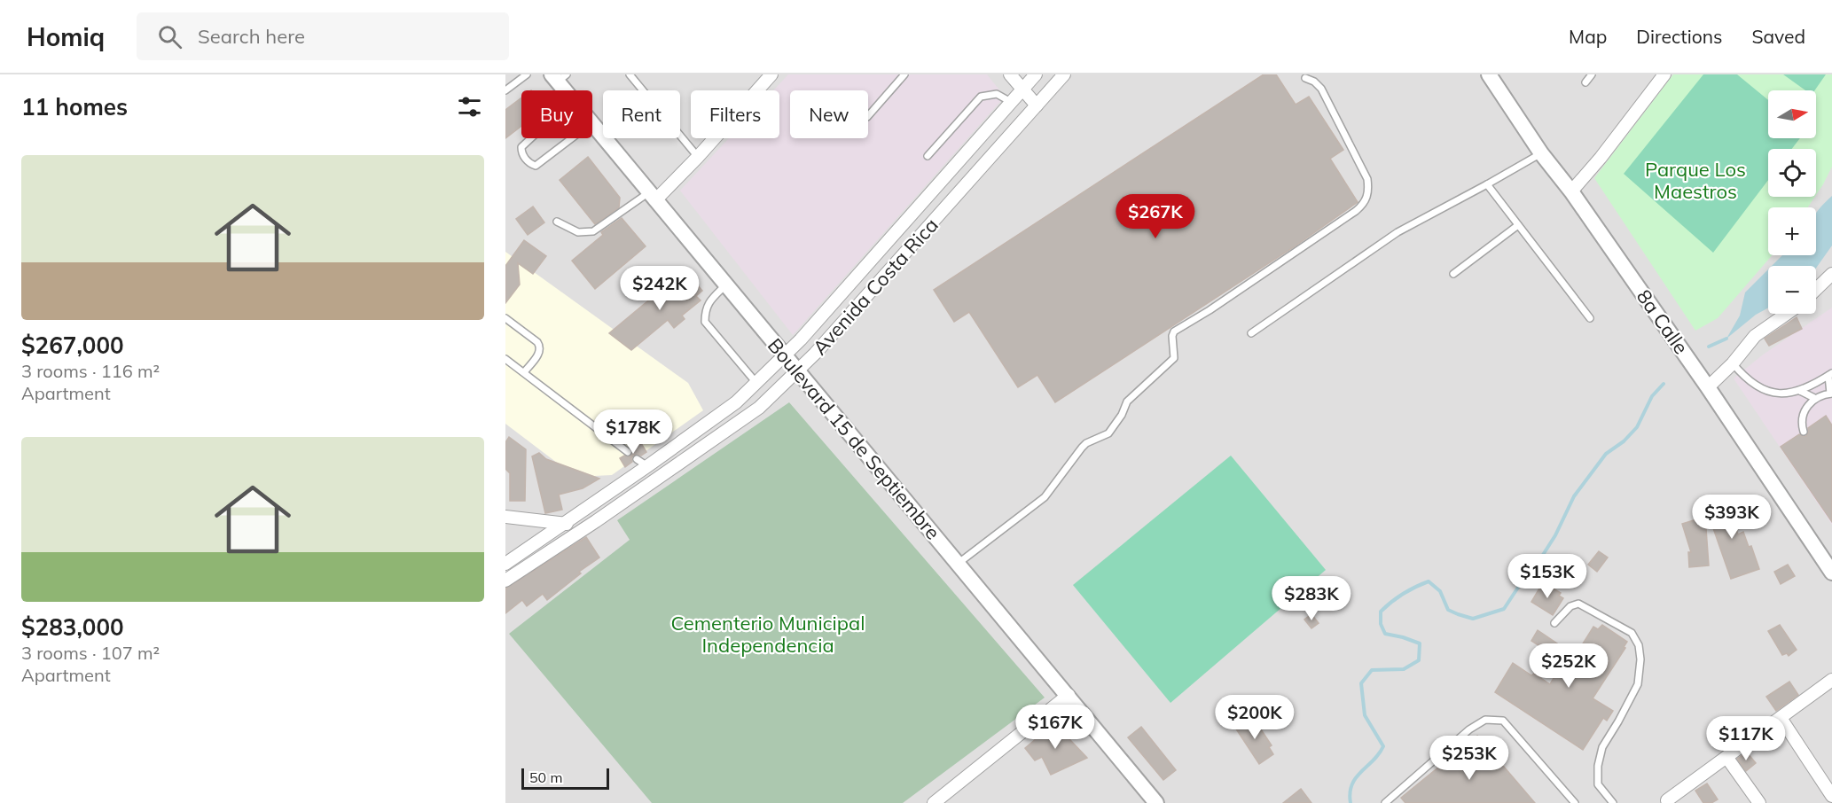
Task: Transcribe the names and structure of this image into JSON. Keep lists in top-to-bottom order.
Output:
{
  "streets": {
    "street": ["Avenida Costa Rica", "8a Calle", "Boulevard 15 de Septiembre"]
  },
  "crossings": [
    ["Avenida Costa Rica", "Boulevard 15 de Septiembre"]
  ],
  "parks": ["Parque Los Maestros", "Cementerio Municipal Independencia"],
  "scale_bar": "50 m",
  "north": "right",
  "page": {
    "header": "Homiq",
    "search": "Search here",
    "nav": ["Map", "Directions", "Saved"],
    "heading": "11 homes",
    "map_buttons": ["+", "−"],
    "chip": [
      "Buy",
      "Rent",
      "Filters",
      "New"
    ],
    "list": [
      {
        "name": "$267,000",
        "note": "3 rooms · 116 m² · Apartment"
      },
      {
        "name": "$283,000",
        "note": "3 rooms · 107 m² · Apartment"
      }
    ],
    "price": [
      "$267K",
      "$242K",
      "$178K",
      "$393K",
      "$153K",
      "$283K",
      "$252K",
      "$200K",
      "$167K",
      "$117K",
      "$253K"
    ],
    "scale": "50 m"
  }
}
